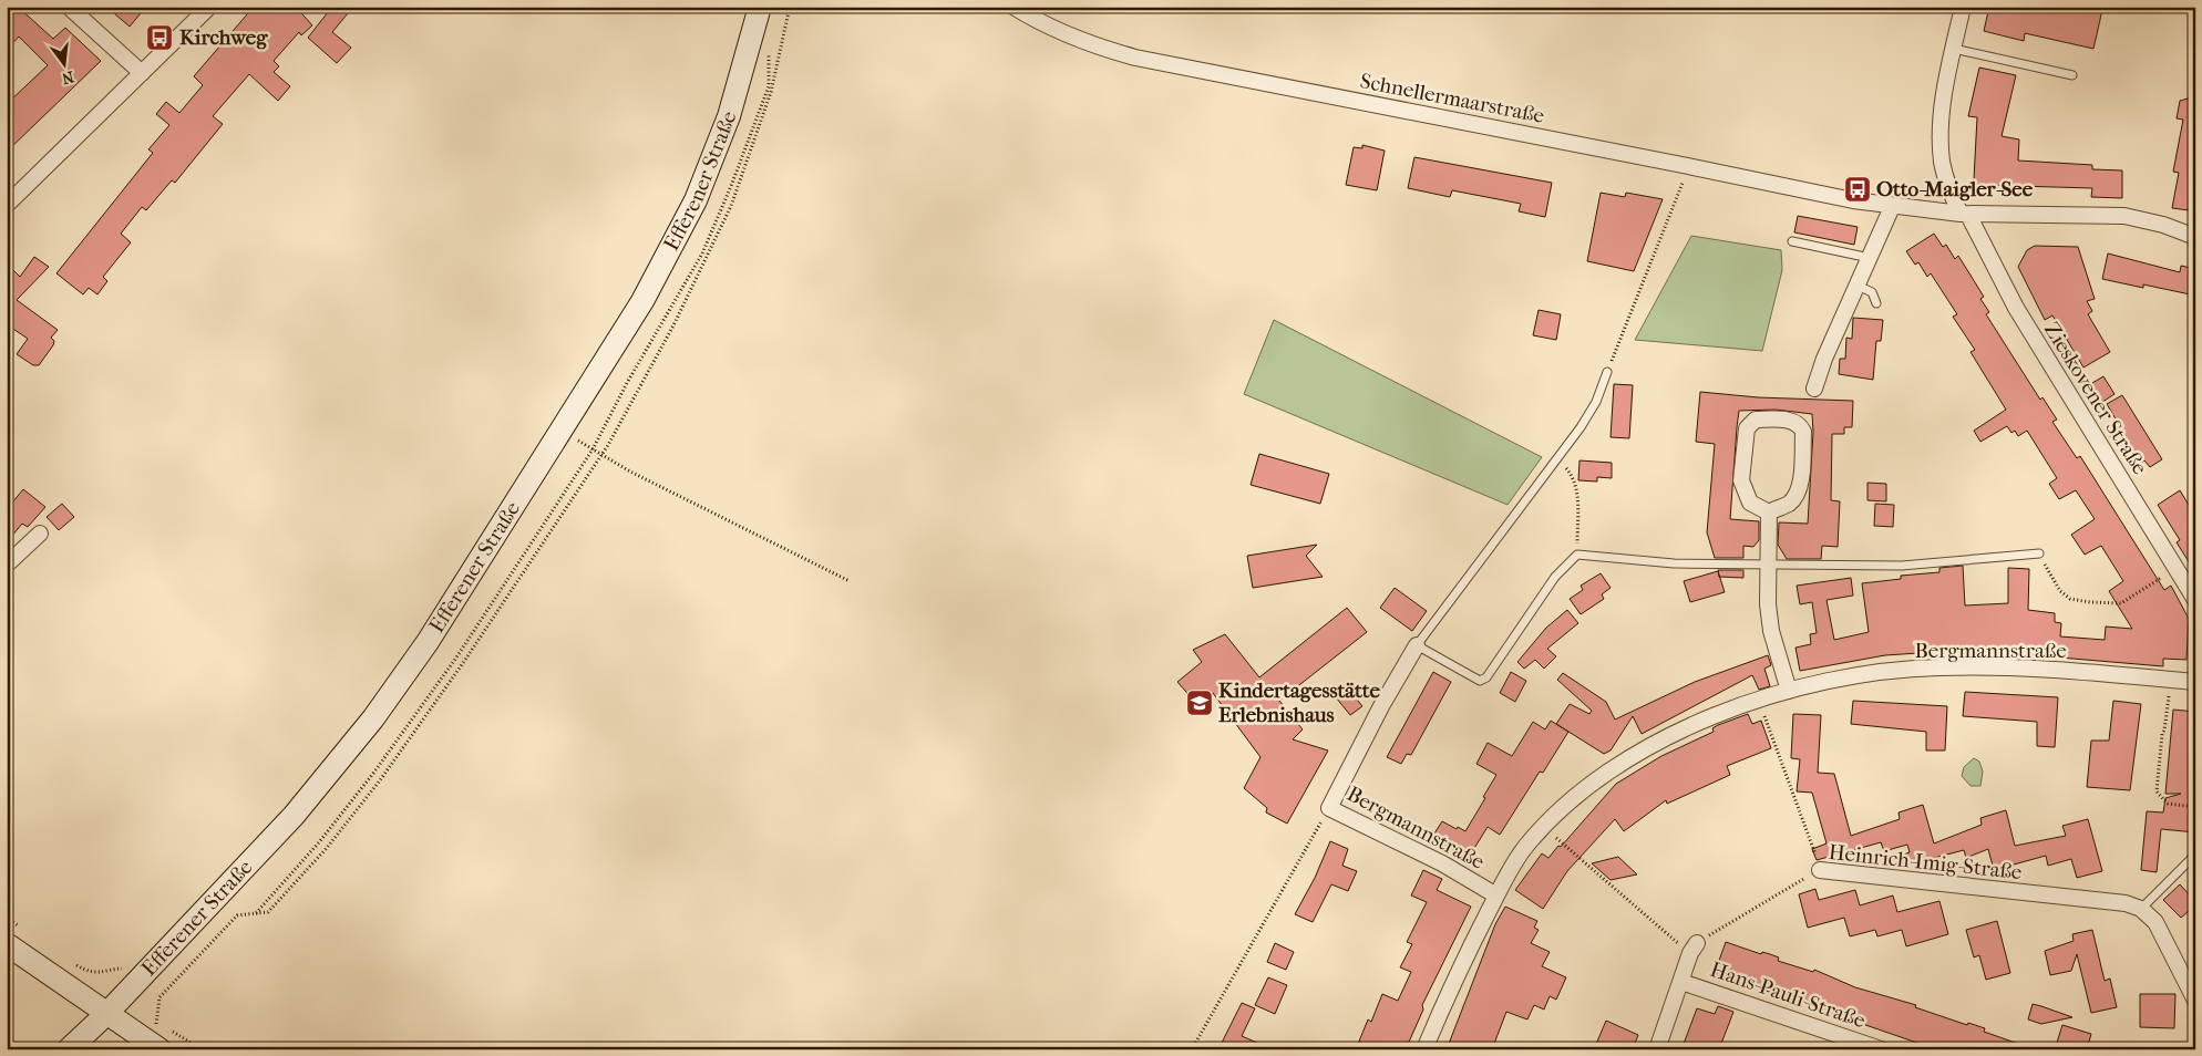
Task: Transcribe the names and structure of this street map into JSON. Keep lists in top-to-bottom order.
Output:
{
  "streets": {
    "street": [
      "Schnellermaarstraße",
      "Efferener Straße",
      "Zieskovener Straße",
      "Bergmannstraße",
      "Heinrich-Imig-Straße",
      "Hans-Pauli-Straße"
    ]
  },
  "crossings": [
    ["Schnellermaarstraße", "Zieskovener Straße"]
  ],
  "places": {
    "bus stop": ["Kirchweg", "Otto-Maigler-See"],
    "school or university": ["Kindertagesstätte Erlebnishaus"]
  },
  "north": "bottom"
}
